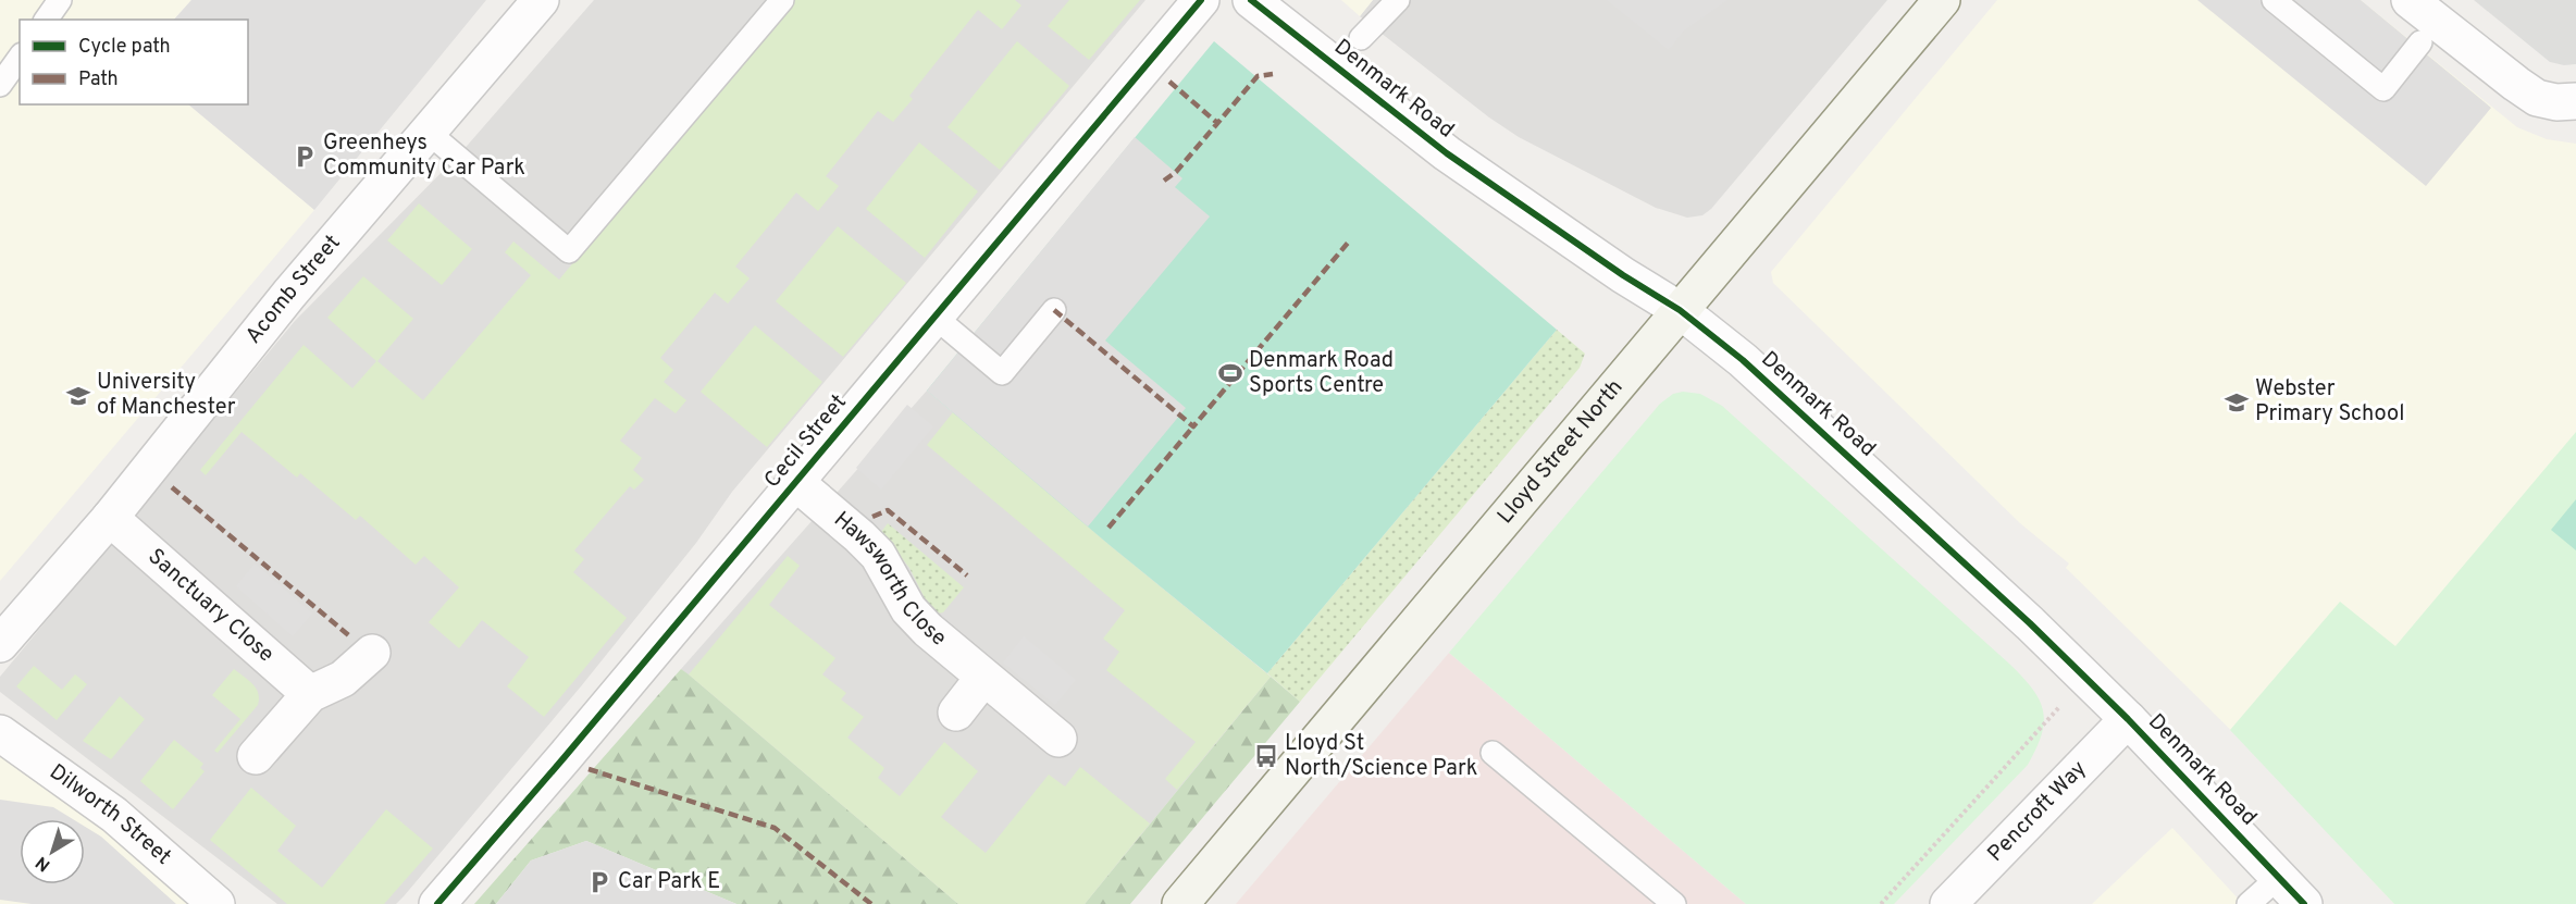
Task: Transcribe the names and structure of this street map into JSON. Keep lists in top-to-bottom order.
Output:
{
  "streets": {
    "street": [
      "Denmark Road",
      "Acomb Street",
      "Cecil Street",
      "Lloyd Street North",
      "Hawsworth Close",
      "Sanctuary Close",
      "Pencroft Way",
      "Dilworth Street"
    ]
  },
  "crossings": [
    ["Denmark Road", "Lloyd Street North"],
    ["Denmark Road", "Pencroft Way"],
    ["Acomb Street", "Sanctuary Close"],
    ["Cecil Street", "Hawsworth Close"]
  ],
  "places": {
    "parking": ["Greenheys Community Car Park", "Car Park E"],
    "sports": ["Denmark Road Sports Centre"],
    "school or university": ["University of Manchester", "Webster Primary School"],
    "bus stop": ["Lloyd St North/Science Park"]
  },
  "legend": ["Cycle path", "Path"],
  "north": "bottom left"
}
